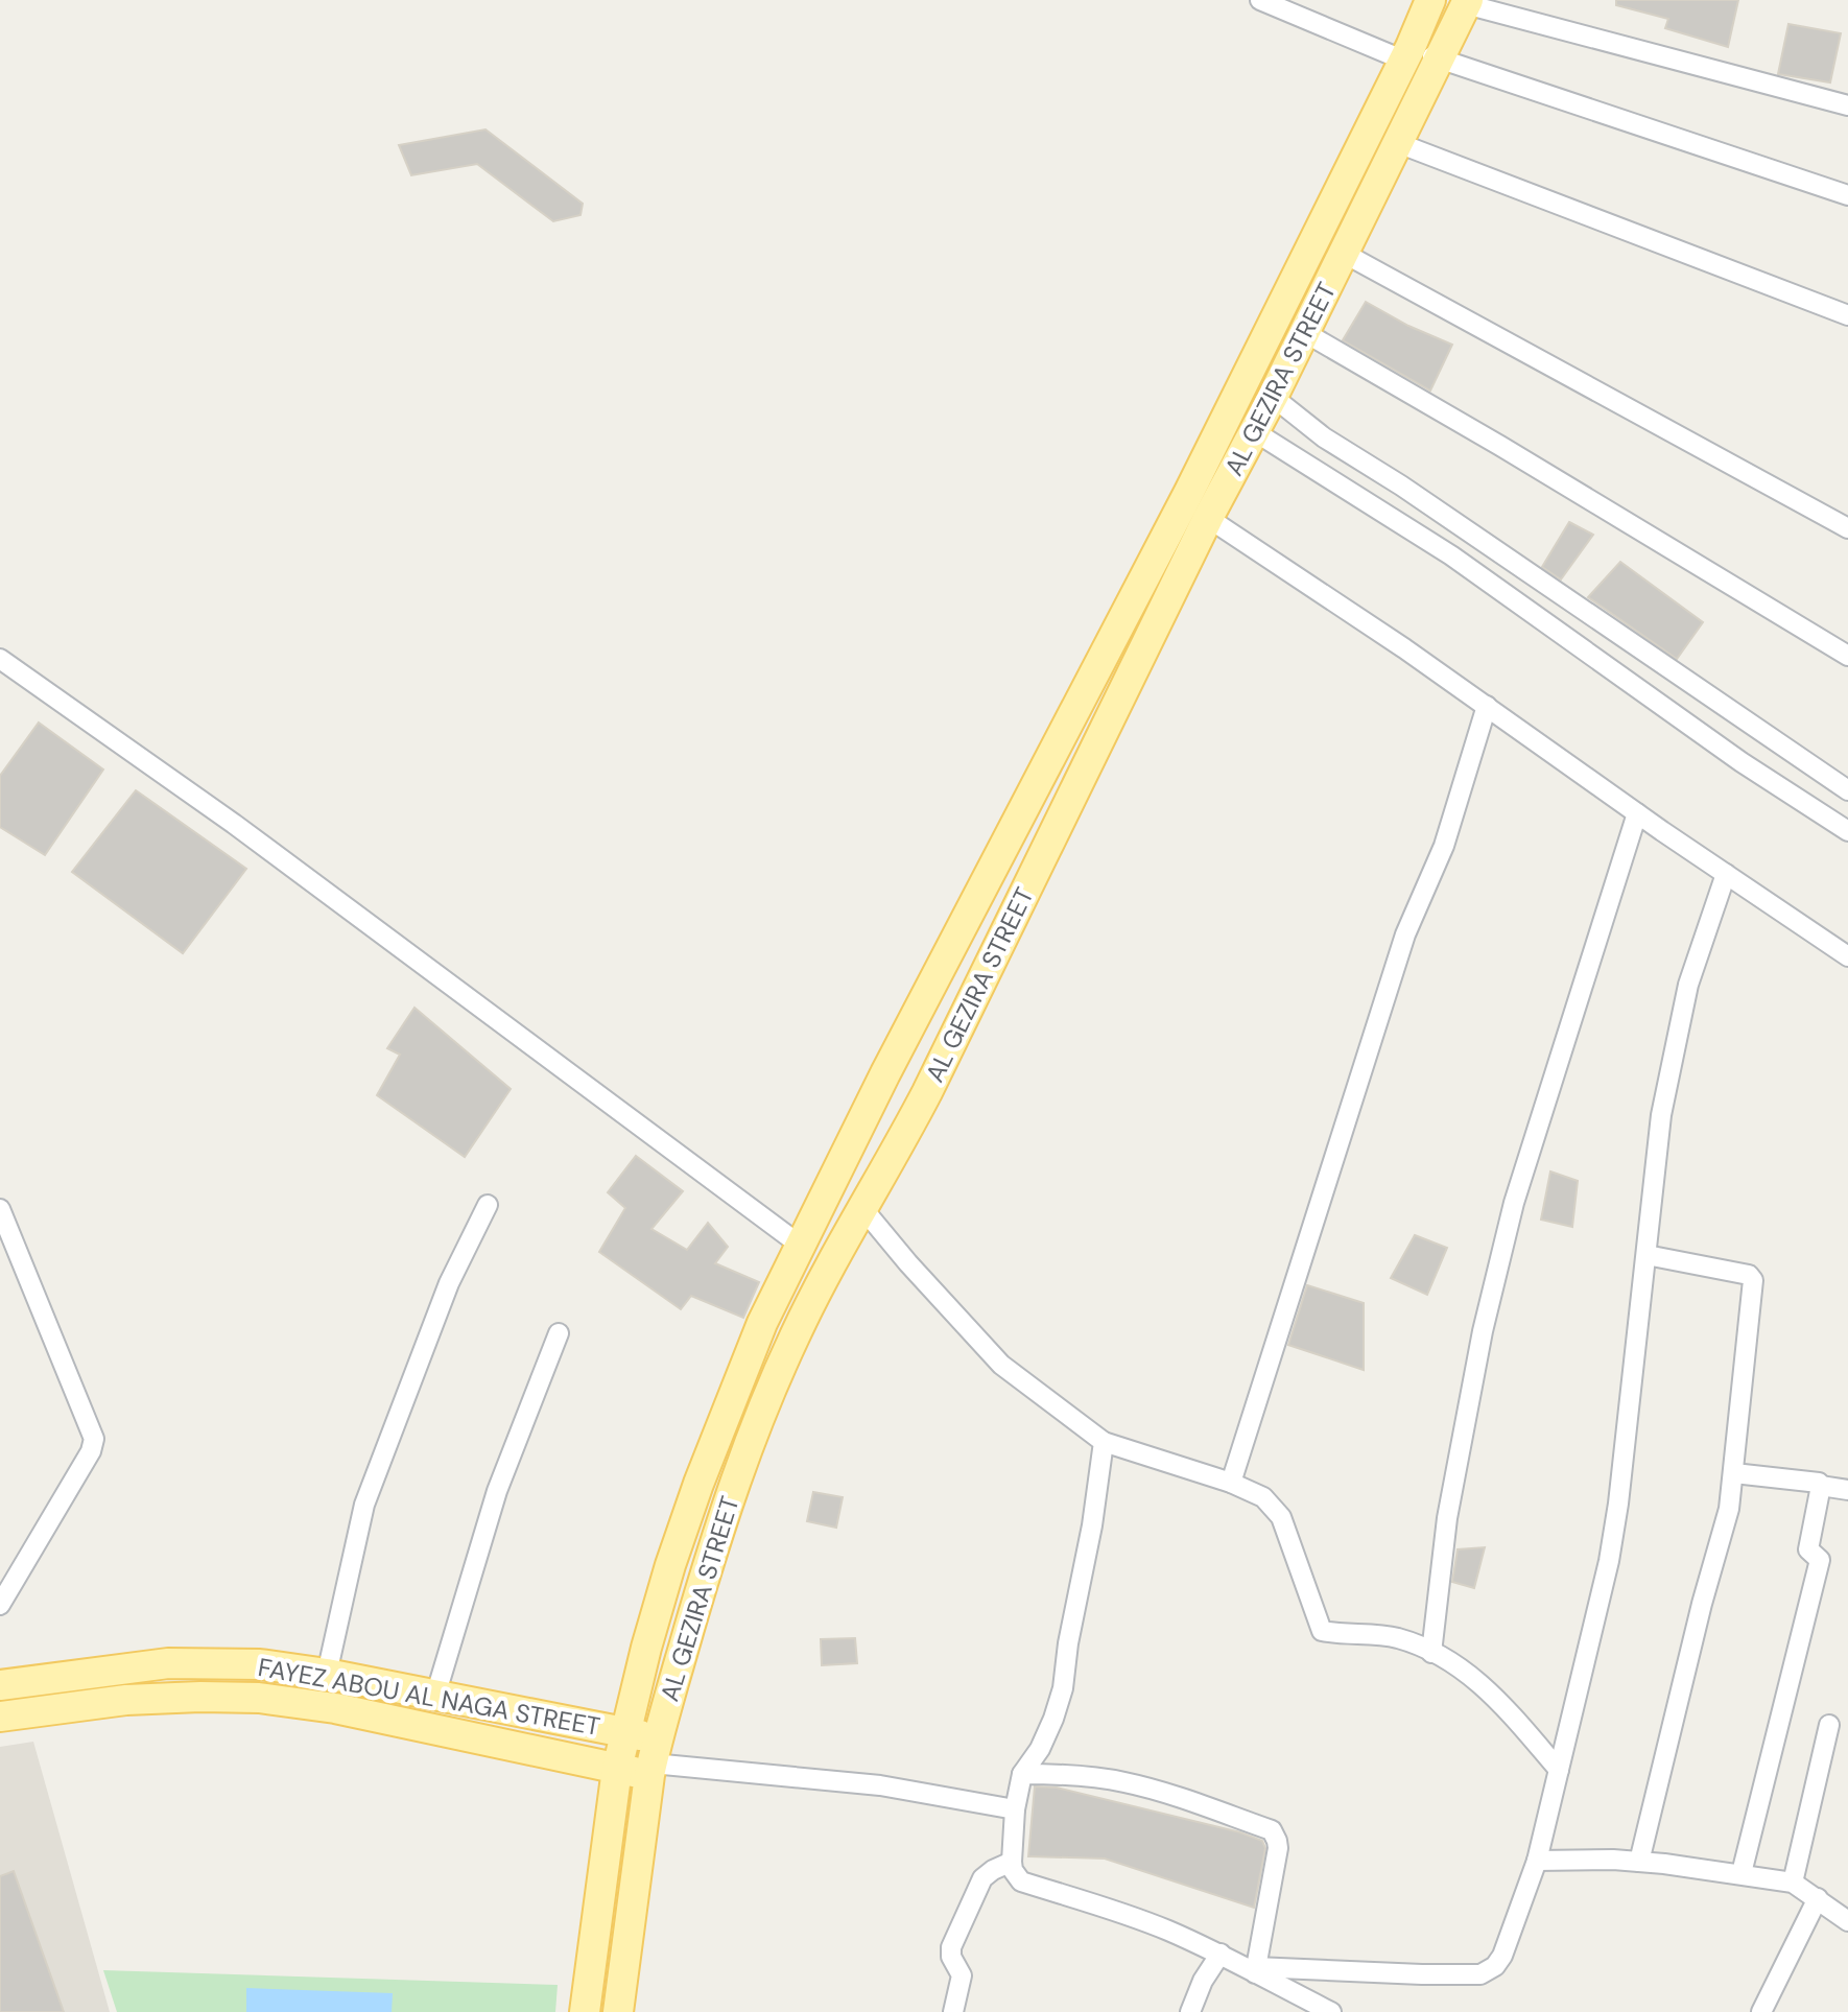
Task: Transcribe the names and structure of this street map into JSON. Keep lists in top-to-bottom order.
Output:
{
  "streets": {
    "main road": ["AL GEZIRA STREET", "FAYEZ ABOU AL NAGA STREET"]
  },
  "crossings": [
    ["AL GEZIRA STREET", "FAYEZ ABOU AL NAGA STREET"]
  ]
}
